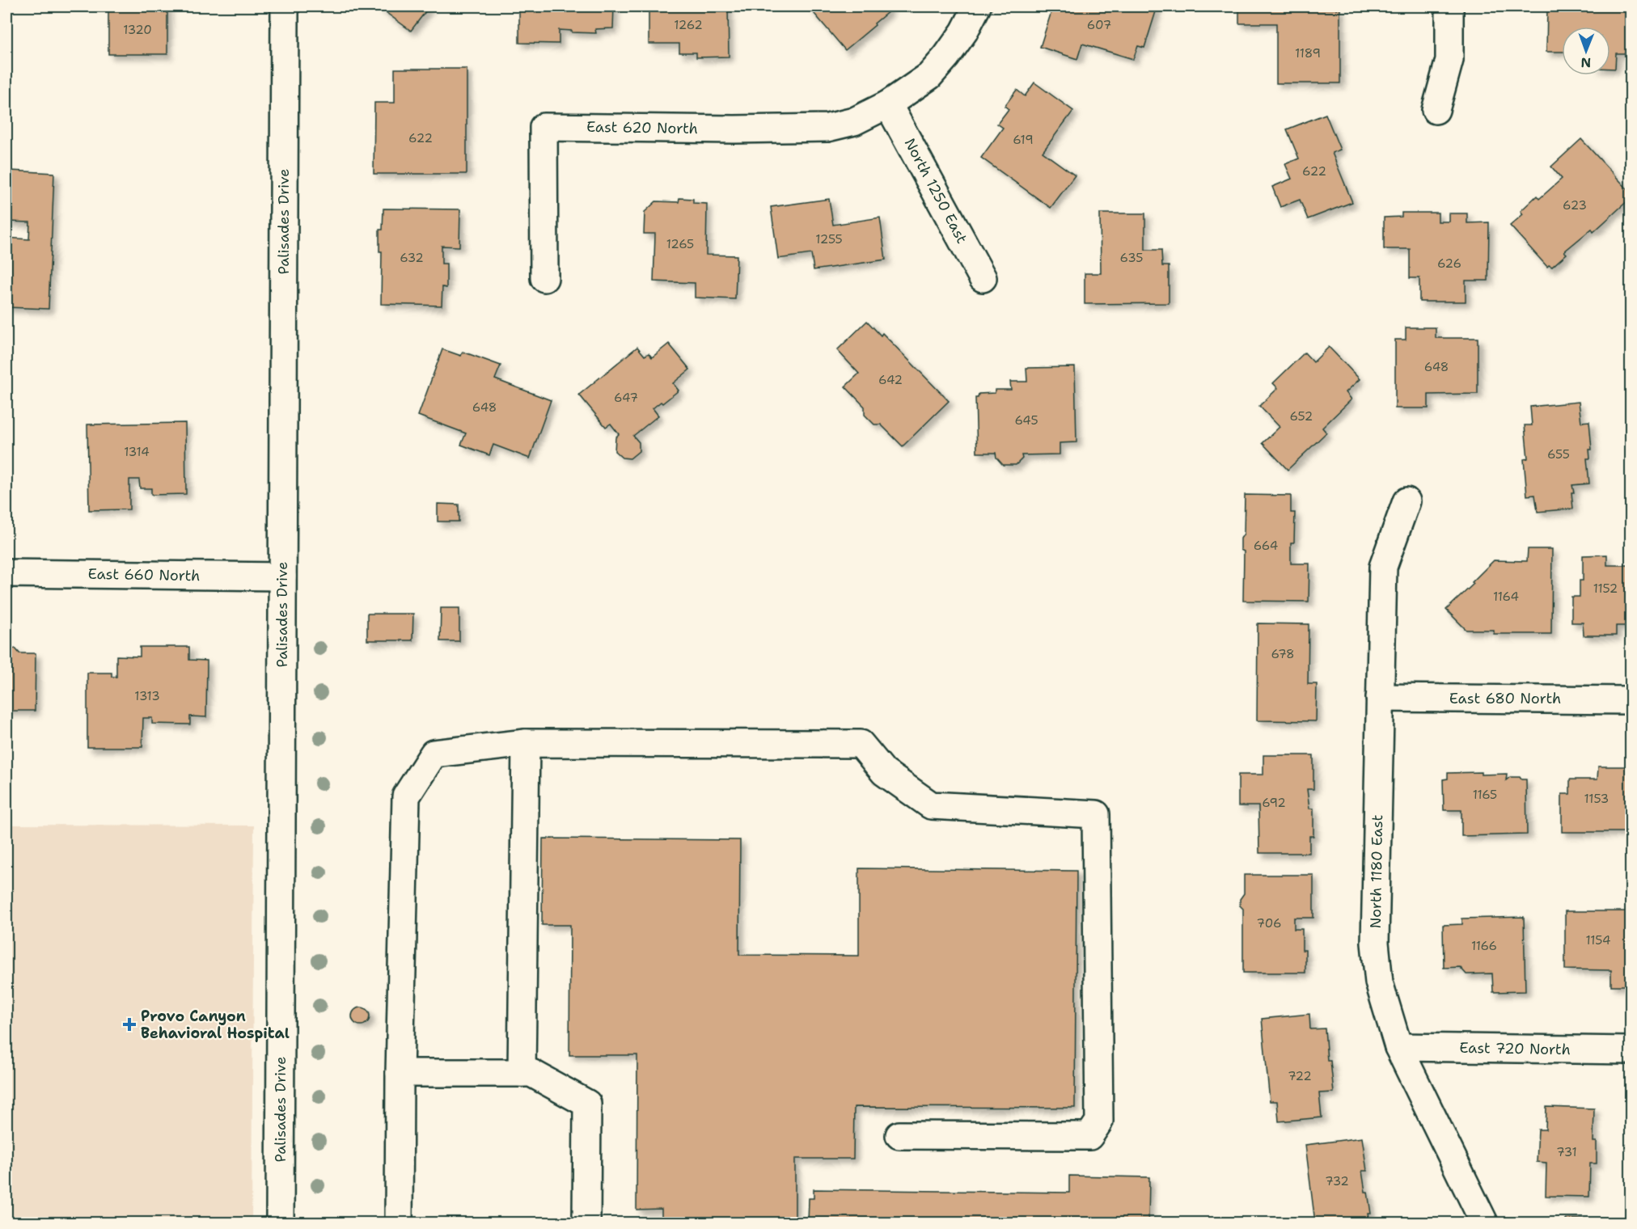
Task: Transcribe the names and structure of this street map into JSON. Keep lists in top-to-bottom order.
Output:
{
  "streets": {
    "street": [
      "East 620 North",
      "North 1250 East",
      "Palisades Drive",
      "East 660 North",
      "East 680 North",
      "North 1180 East",
      "East 720 North"
    ]
  },
  "crossings": [
    ["East 620 North", "North 1250 East"],
    ["Palisades Drive", "East 660 North"],
    ["East 680 North", "North 1180 East"],
    ["North 1180 East", "East 720 North"]
  ],
  "places": {
    "health": ["Provo Canyon Behavioral Hospital"]
  },
  "house_numbers": [
    "1262",
    "607",
    "1320",
    "1189",
    "622",
    "619",
    "622",
    "623",
    "1255",
    "1265",
    "632",
    "635",
    "626",
    "648",
    "642",
    "647",
    "648",
    "652",
    "645",
    "1314",
    "655",
    "664",
    "1152",
    "1164",
    "678",
    "1313",
    "1165",
    "1153",
    "692",
    "706",
    "1154",
    "1166",
    "722",
    "731",
    "732"
  ],
  "north": "bottom"
}
